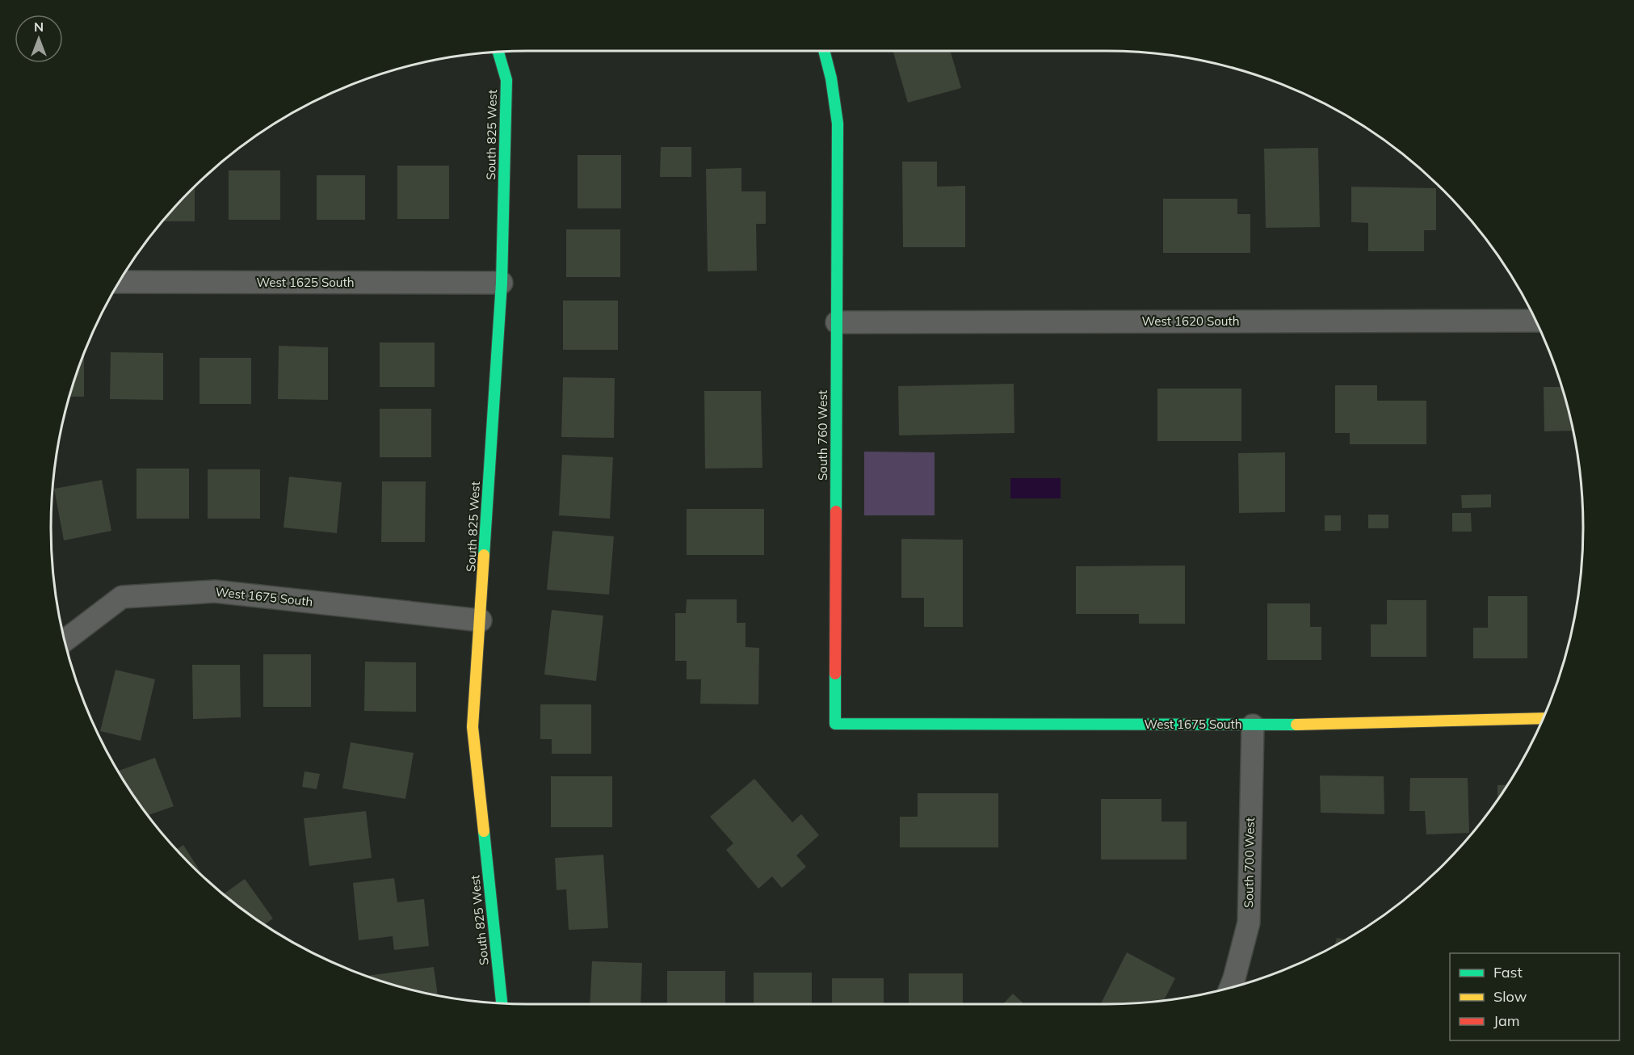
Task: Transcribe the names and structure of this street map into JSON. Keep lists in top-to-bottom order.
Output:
{
  "streets": {
    "street": [
      "South 825 West",
      "West 1625 South",
      "West 1620 South",
      "South 760 West",
      "West 1675 South",
      "South 700 West"
    ]
  },
  "crossings": [
    ["South 825 West", "West 1625 South"],
    ["South 825 West", "West 1675 South"],
    ["West 1620 South", "South 760 West"],
    ["South 760 West", "West 1675 South"],
    ["West 1675 South", "South 700 West"]
  ],
  "legend": ["Fast", "Slow", "Jam"],
  "north": "top"
}
